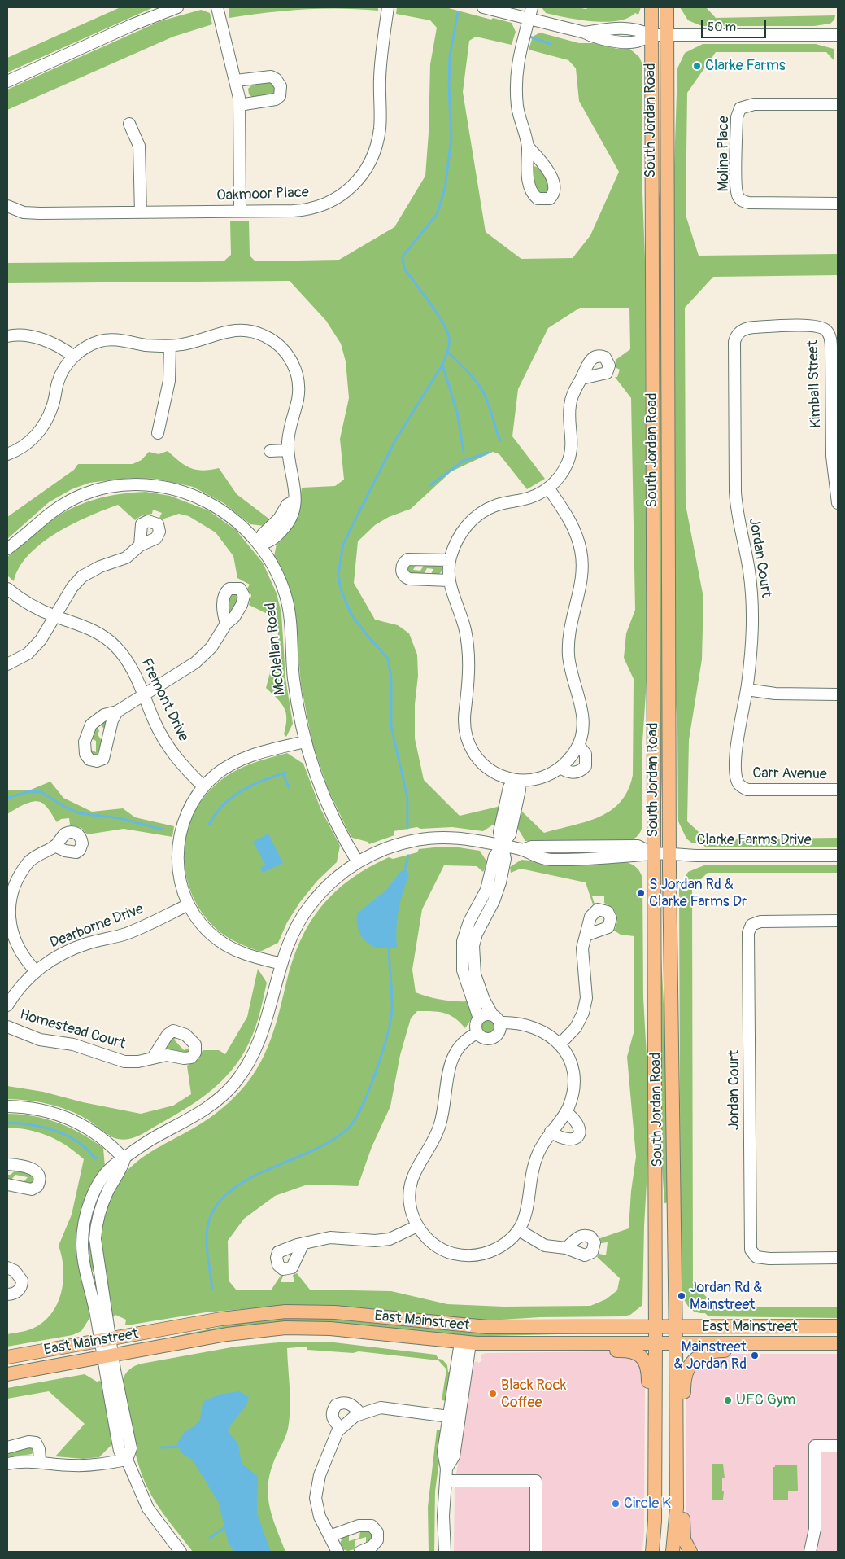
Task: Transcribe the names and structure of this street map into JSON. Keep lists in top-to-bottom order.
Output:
{
  "streets": {
    "main road": ["South Jordan Road", "East Mainstreet"],
    "street": [
      "Molina Place",
      "Oakmoor Place",
      "Kimball Street",
      "Jordan Court",
      "McClellan Road",
      "Fremont Drive",
      "Carr Avenue",
      "Clarke Farms Drive",
      "Dearborne Drive",
      "Homestead Court"
    ]
  },
  "crossings": [
    ["South Jordan Road", "Clarke Farms Drive"],
    ["South Jordan Road", "East Mainstreet"],
    ["Kimball Street", "Jordan Court"],
    ["Jordan Court", "Carr Avenue"],
    ["McClellan Road", "Clarke Farms Drive"]
  ],
  "places": [
    "Clarke Farms",
    "S Jordan Rd & Clarke Farms Dr",
    "Jordan Rd & Mainstreet",
    "Mainstreet & Jordan Rd",
    "Black Rock Coffee",
    "UFC Gym",
    "Circle K"
  ],
  "scale_bar": "50 m"
}
